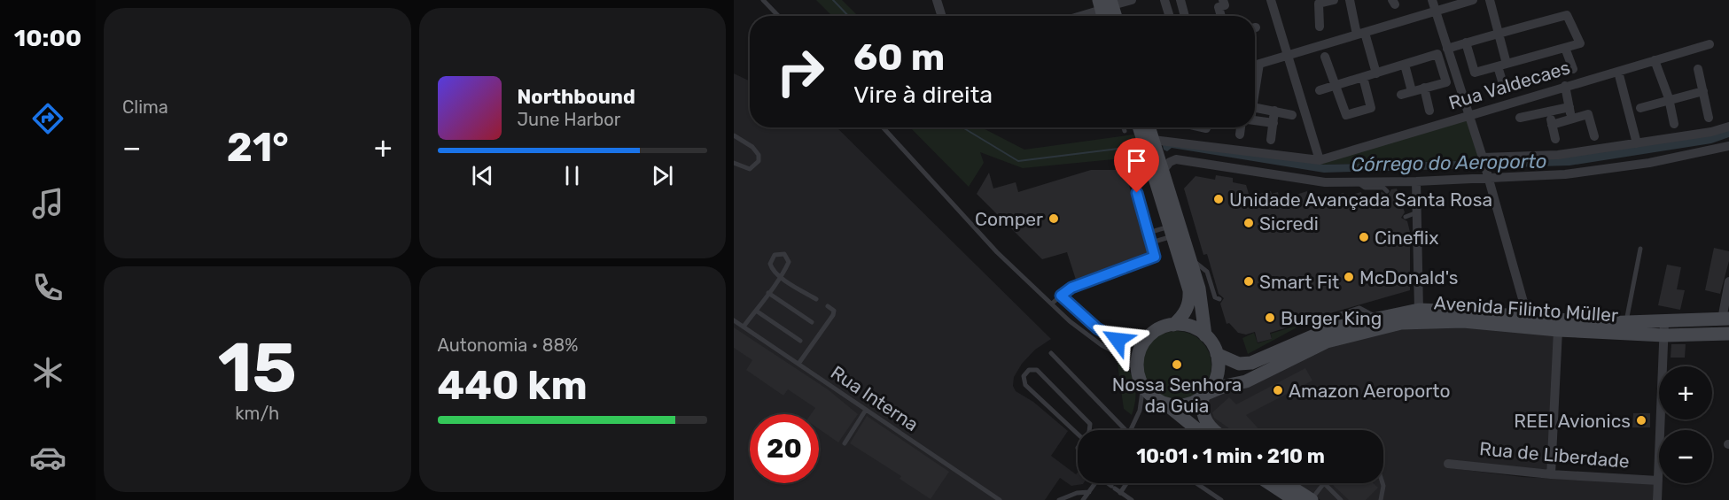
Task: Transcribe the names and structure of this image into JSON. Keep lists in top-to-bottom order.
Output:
{
  "streets": {
    "main road": ["Avenida Filinto Müller"],
    "street": ["Rua Valdecaes", "Rua de Liberdade"],
    "lane": ["Rua Interna"]
  },
  "water": ["Córrego do Aeroporto"],
  "places": [
    "Unidade Avançada Santa Rosa",
    "Comper",
    "Sicredi",
    "Cineflix",
    "McDonald's",
    "Smart Fit",
    "Burger King",
    "Nossa Senhora da Guia",
    "Amazon Aeroporto",
    "REEI Avionics"
  ],
  "page": {
    "tabs": "10:00",
    "tile": [
      "Clima",
      ["15", "km/h"],
      ["Autonomia · 88%", "440 km"]
    ],
    "turn": ["60 m", "Vire à direita"],
    "song": ["Northbound", "June Harbor"],
    "heat": ["−", "21°", "+"],
    "map_buttons": ["+", "−"],
    "limit": "20",
    "trip": "10:01 · 1 min · 210 m"
  }
}
